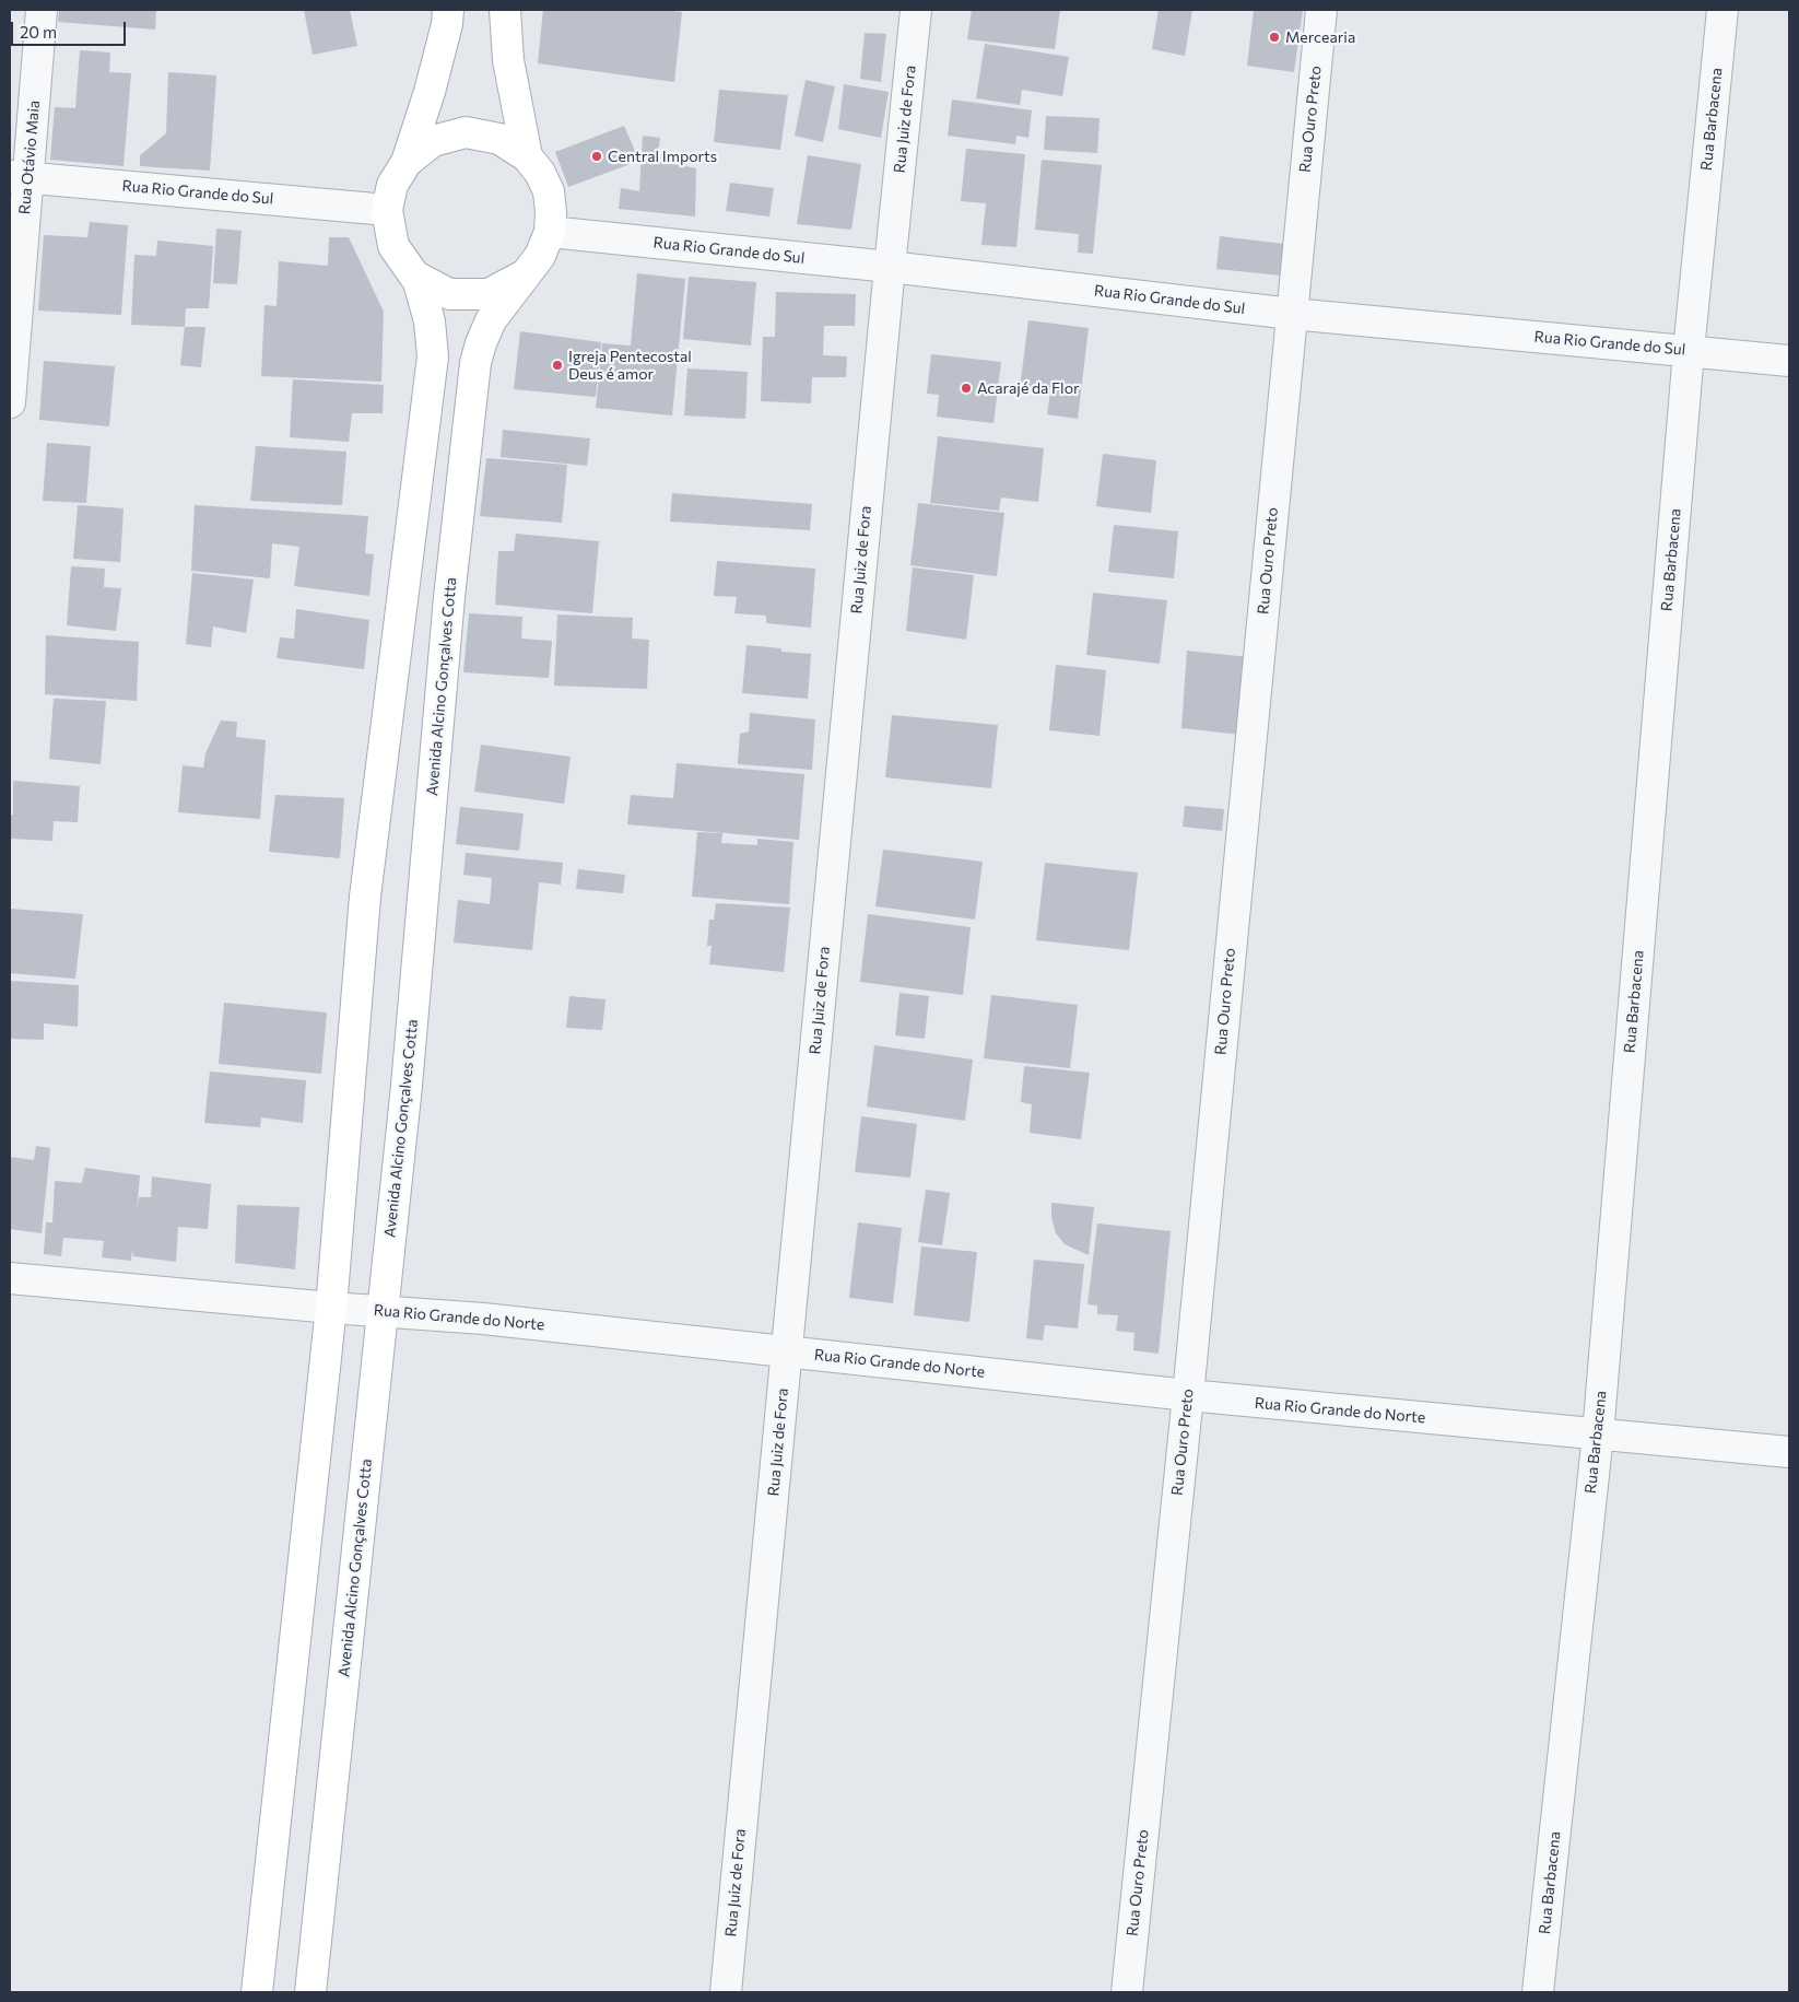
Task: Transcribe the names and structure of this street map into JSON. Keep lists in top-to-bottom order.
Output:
{
  "streets": {
    "main road": ["Avenida Alcino Gonçalves Cotta"],
    "street": [
      "Rua Juiz de Fora",
      "Rua Ouro Preto",
      "Rua Barbacena",
      "Rua Otávio Maia",
      "Rua Rio Grande do Sul",
      "Rua Rio Grande do Norte"
    ]
  },
  "crossings": [
    ["Rua Juiz de Fora", "Rua Rio Grande do Sul"],
    ["Rua Juiz de Fora", "Rua Rio Grande do Norte"],
    ["Rua Ouro Preto", "Rua Rio Grande do Sul"],
    ["Rua Ouro Preto", "Rua Rio Grande do Norte"],
    ["Rua Barbacena", "Rua Rio Grande do Sul"],
    ["Rua Barbacena", "Rua Rio Grande do Norte"],
    ["Rua Otávio Maia", "Rua Rio Grande do Sul"],
    ["Rua Rio Grande do Sul", "Avenida Alcino Gonçalves Cotta"],
    ["Avenida Alcino Gonçalves Cotta", "Rua Rio Grande do Norte"]
  ],
  "places": [
    "Mercearia",
    "Central Imports",
    "Igreja Pentecostal Deus é amor",
    "Acarajé da Flor"
  ],
  "scale_bar": "20 m"
}
